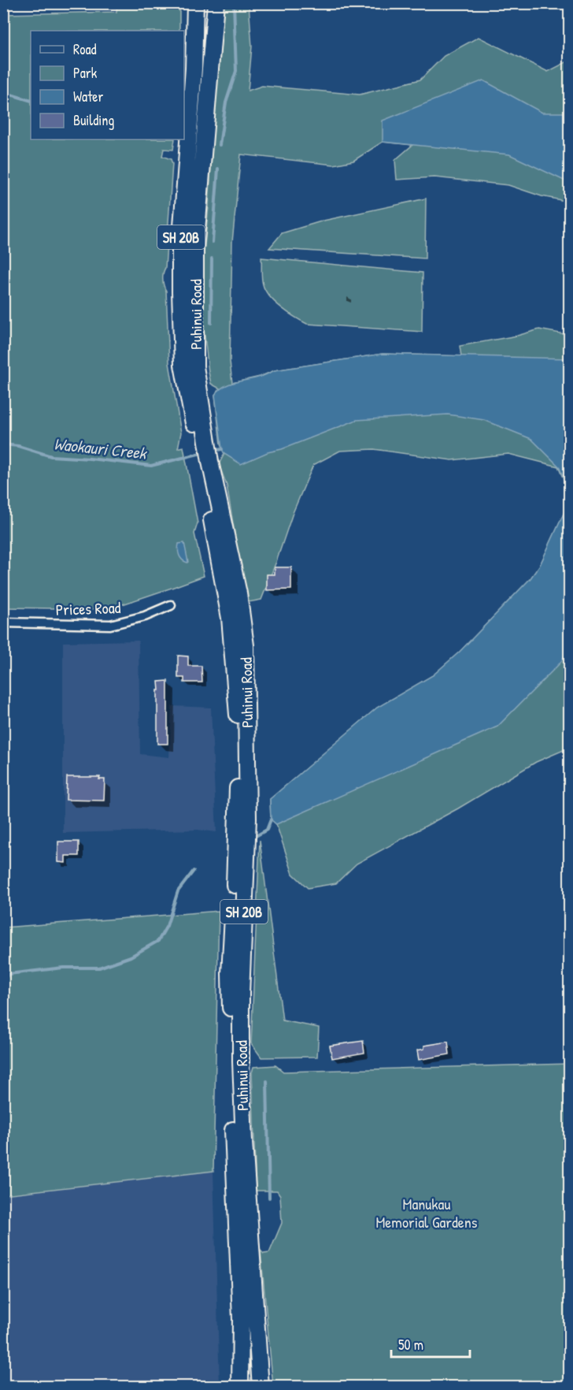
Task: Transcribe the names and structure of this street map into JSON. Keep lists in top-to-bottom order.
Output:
{
  "streets": {
    "highway": ["SH 20B", "Puhinui Road"],
    "street": ["Prices Road"]
  },
  "water": ["Waokauri Creek"],
  "parks": ["Manukau Memorial Gardens"],
  "legend": [
    "Road",
    "Park",
    "Water",
    "Building"
  ],
  "scale_bar": "50 m"
}
